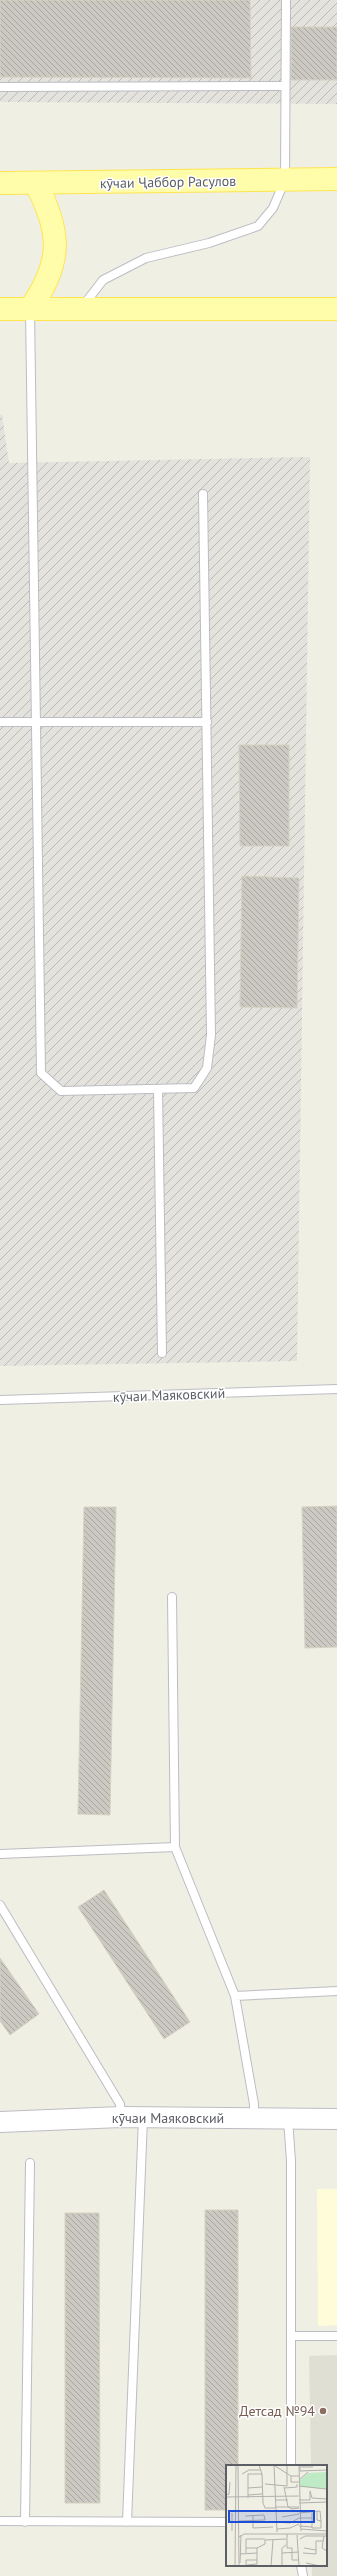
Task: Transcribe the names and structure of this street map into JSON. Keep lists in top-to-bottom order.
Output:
{
  "streets": {
    "main road": ["кӯчаи Ҷаббор Расулов"],
    "street": ["кӯчаи Маяковский"]
  },
  "places": ["Детсад №94"]
}
